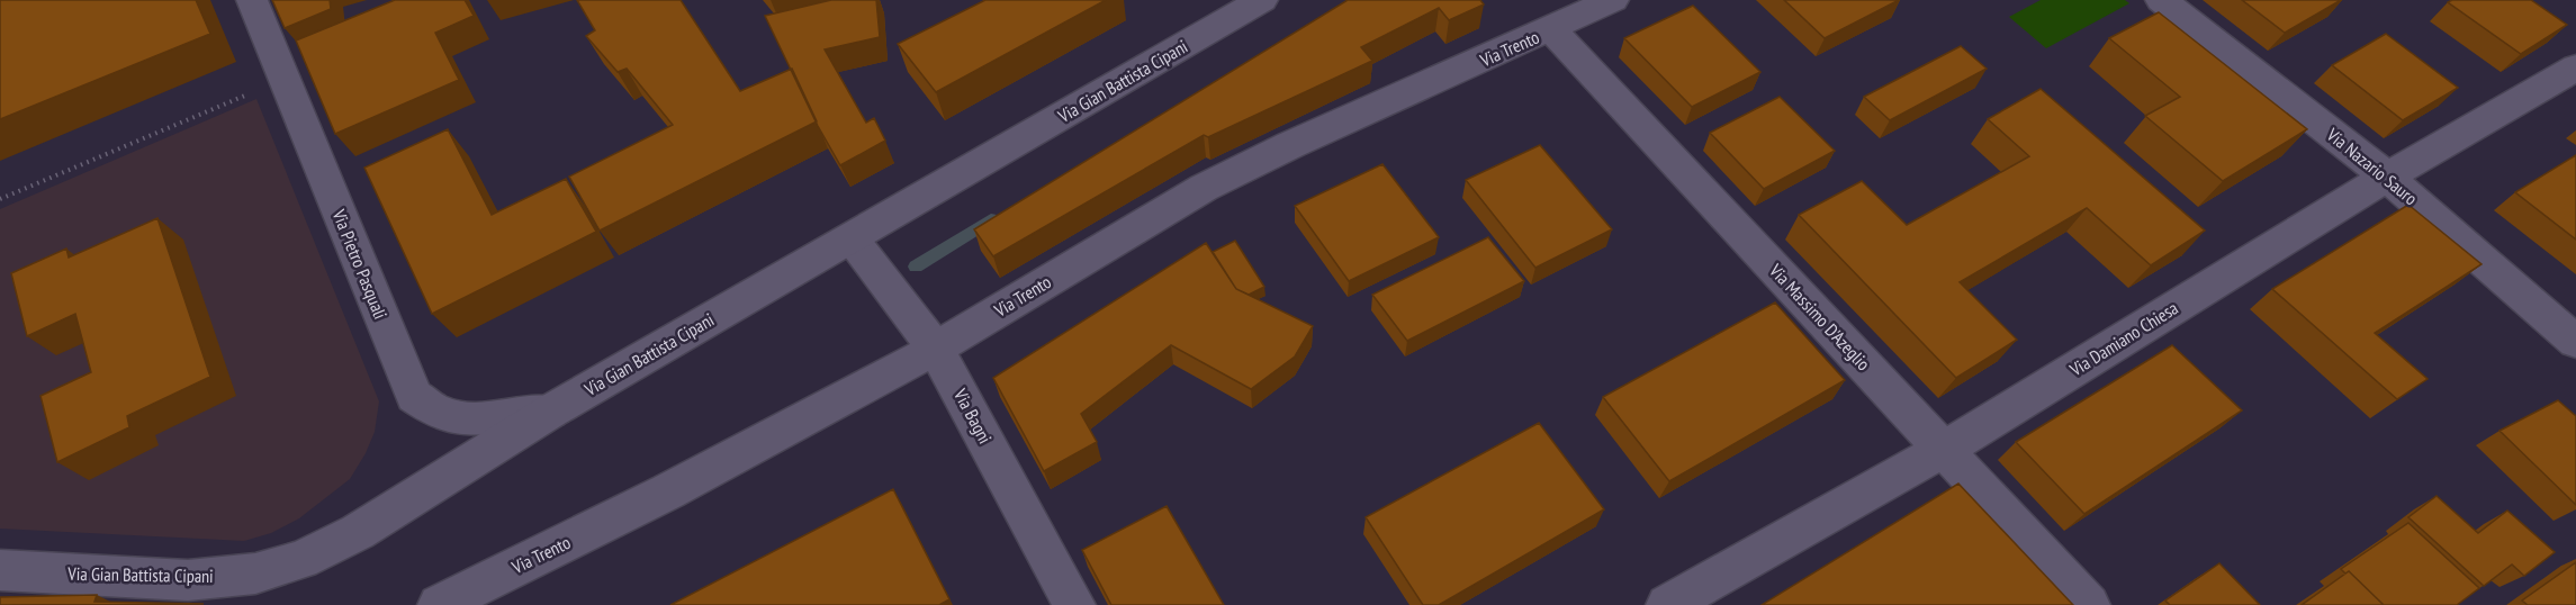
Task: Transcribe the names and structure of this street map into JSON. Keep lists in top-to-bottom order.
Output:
{
  "streets": {
    "street": [
      "Via Trento",
      "Via Gian Battista Cipani",
      "Via Nazario Sauro",
      "Via Pietro Pasquali",
      "Via Massimo D'Azeglio",
      "Via Damiano Chiesa",
      "Via Bagni"
    ]
  },
  "crossings": [
    ["Via Trento", "Via Massimo D'Azeglio"],
    ["Via Trento", "Via Bagni"],
    ["Via Gian Battista Cipani", "Via Pietro Pasquali"],
    ["Via Gian Battista Cipani", "Via Bagni"],
    ["Via Nazario Sauro", "Via Damiano Chiesa"],
    ["Via Massimo D'Azeglio", "Via Damiano Chiesa"]
  ]
}
